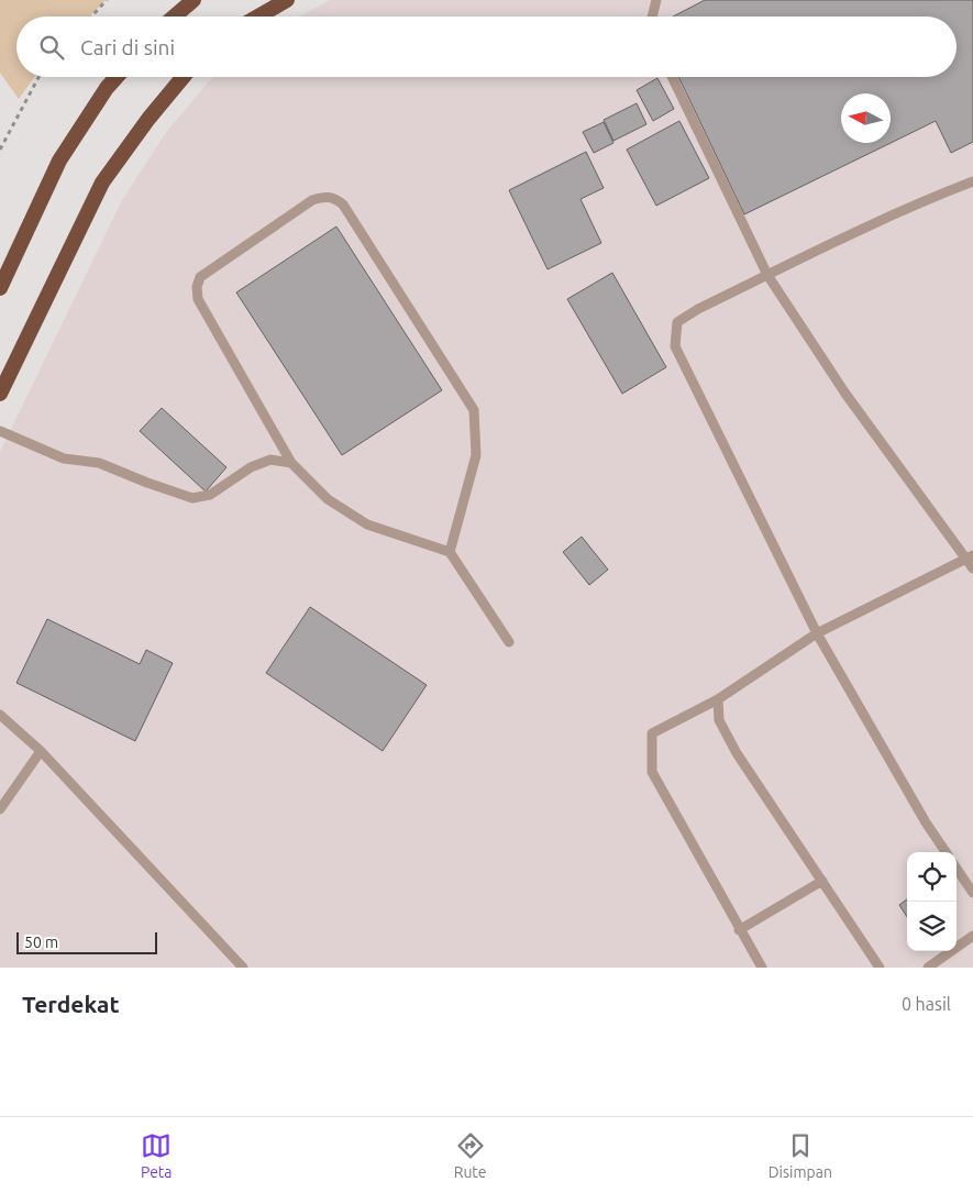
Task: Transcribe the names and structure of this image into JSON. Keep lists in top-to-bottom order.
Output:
{
  "scale_bar": "50 m",
  "north": "left",
  "page": {
    "search": "Cari di sini",
    "scale": "50 m",
    "heading": ["Terdekat", "0 hasil"],
    "nav": ["Peta", "Rute", "Disimpan"]
  }
}
